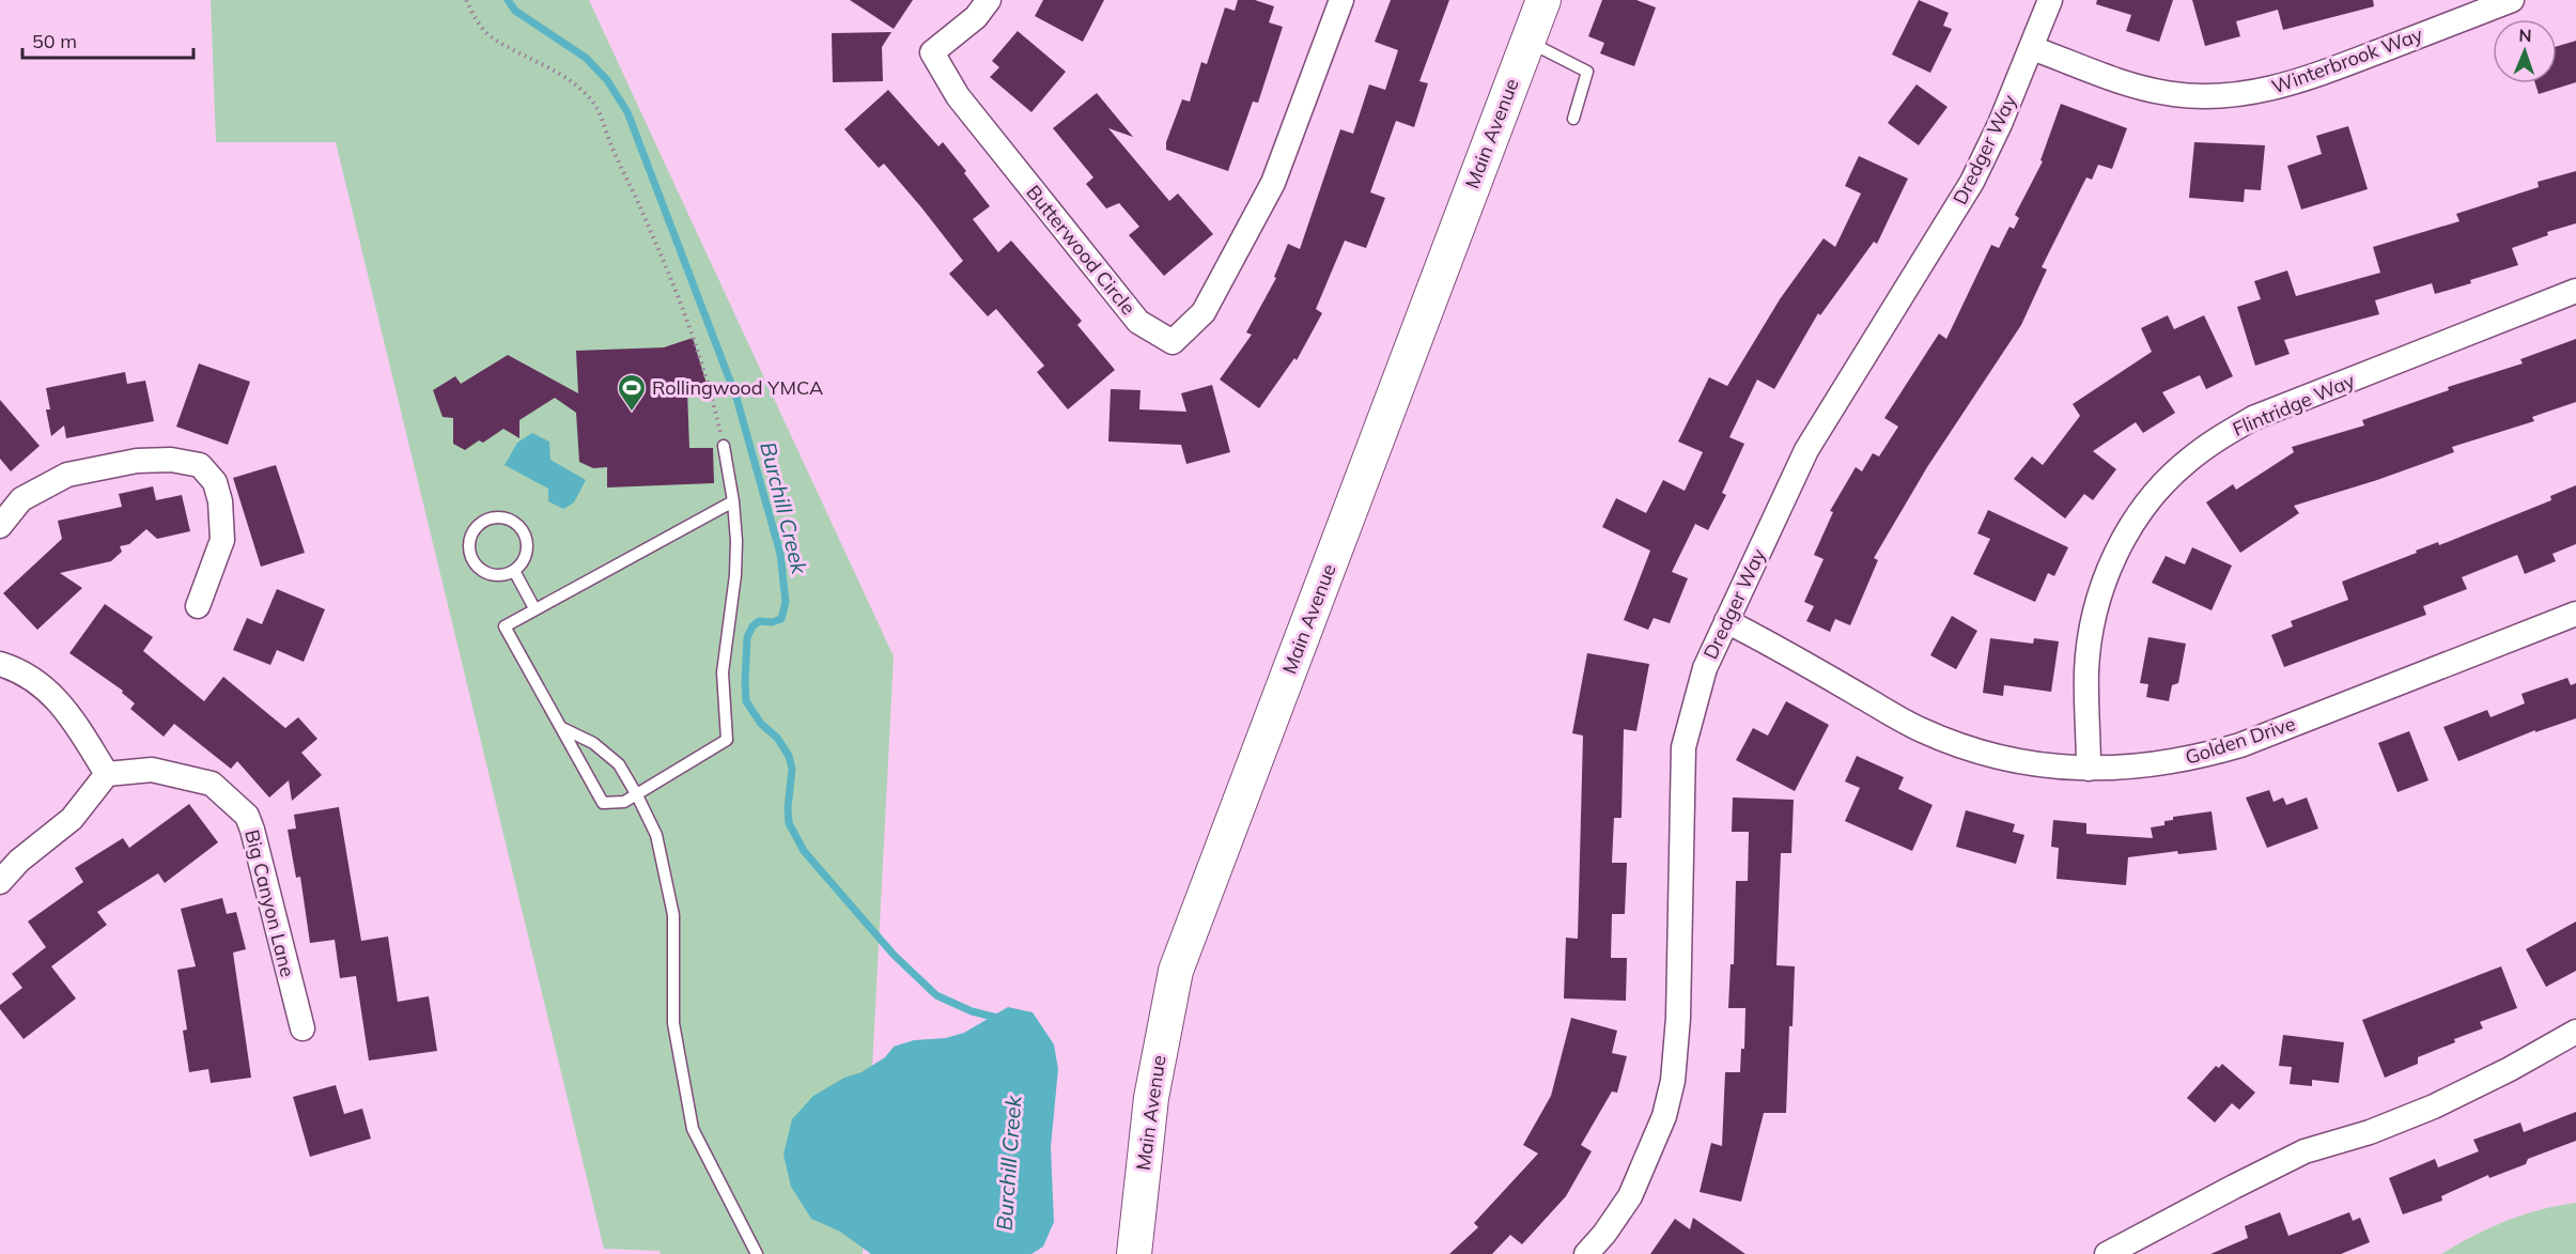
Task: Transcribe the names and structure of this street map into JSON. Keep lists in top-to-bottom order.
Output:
{
  "streets": {
    "street": [
      "Winterbrook Way",
      "Main Avenue",
      "Dredger Way",
      "Butterwood Circle",
      "Flintridge Way",
      "Golden Drive",
      "Big Canyon Lane"
    ]
  },
  "crossings": [
    ["Winterbrook Way", "Dredger Way"],
    ["Dredger Way", "Golden Drive"],
    ["Flintridge Way", "Golden Drive"]
  ],
  "water": ["Burchill Creek"],
  "places": {
    "sports": ["Rollingwood YMCA"]
  },
  "scale_bar": "50 m",
  "north": "top"
}
